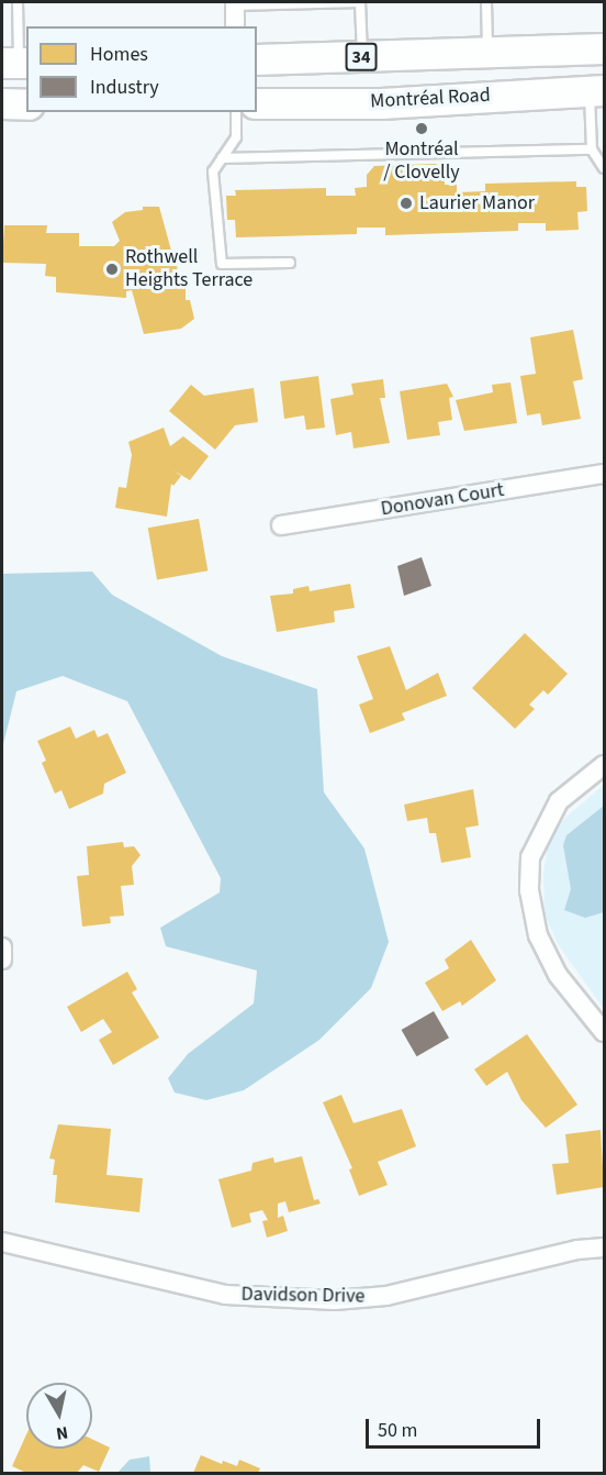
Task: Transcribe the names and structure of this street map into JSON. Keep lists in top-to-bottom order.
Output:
{
  "streets": {
    "main road": ["34", "Montréal Road"],
    "street": ["Donovan Court", "Davidson Drive"]
  },
  "places": ["Montréal / Clovelly", "Laurier Manor", "Rothwell Heights Terrace"],
  "legend": ["Homes", "Industry"],
  "scale_bar": "50 m",
  "north": "bottom"
}
